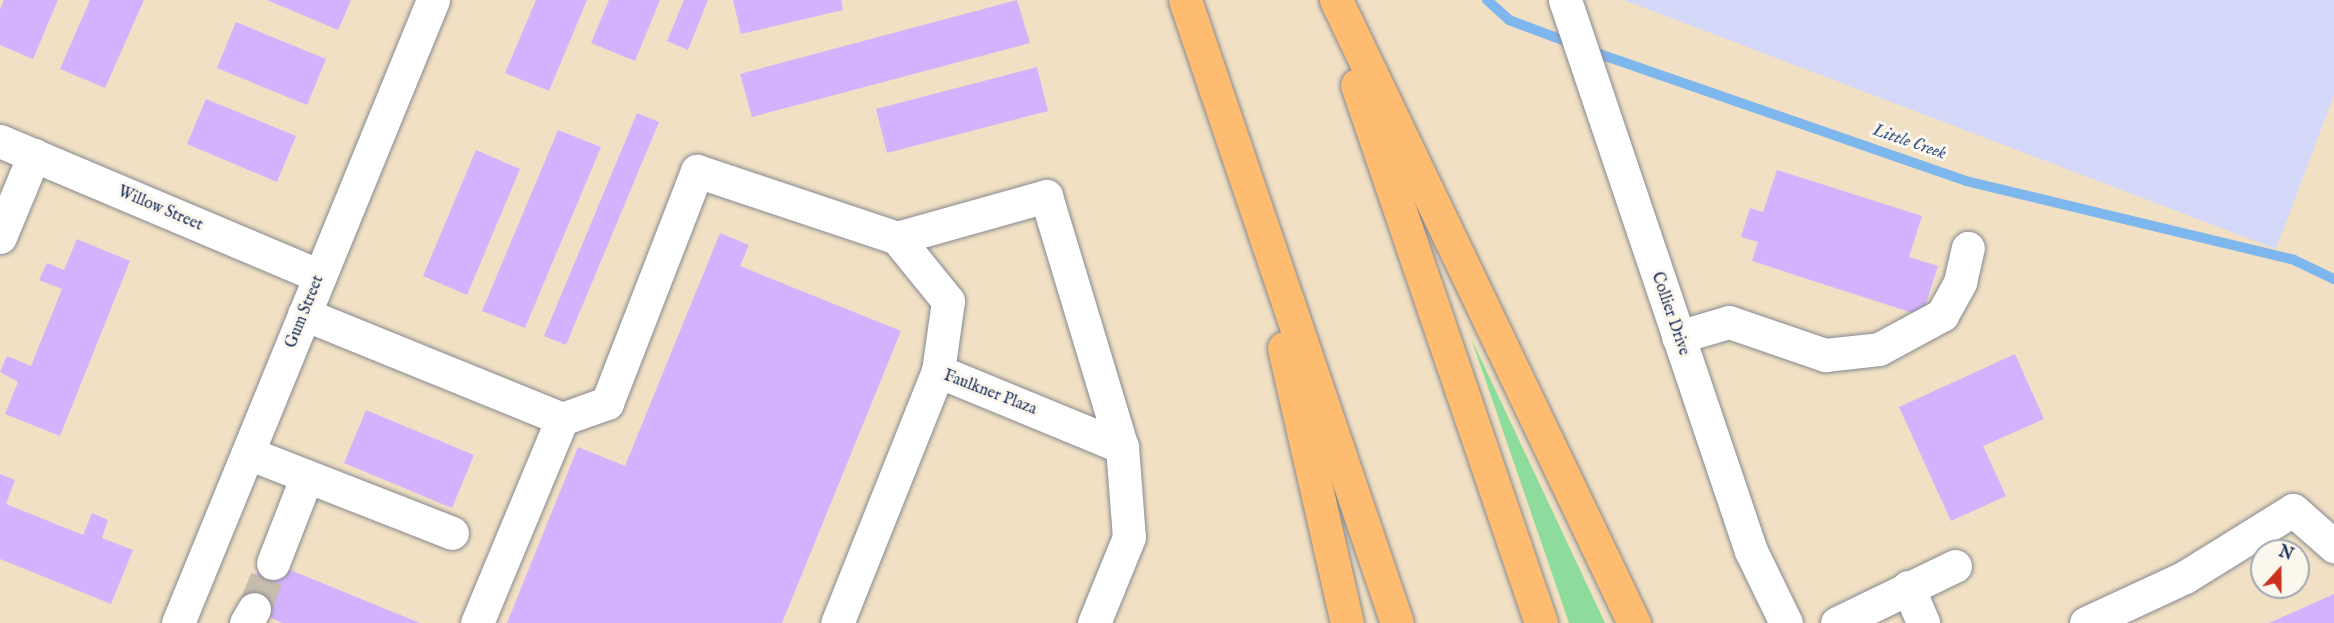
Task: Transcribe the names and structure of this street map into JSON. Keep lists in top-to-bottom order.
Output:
{
  "streets": {
    "street": [
      "Willow Street",
      "Gum Street",
      "Collier Drive",
      "Faulkner Plaza"
    ]
  },
  "crossings": [
    ["Willow Street", "Gum Street"]
  ],
  "water": ["Little Creek"],
  "north": "top"
}
